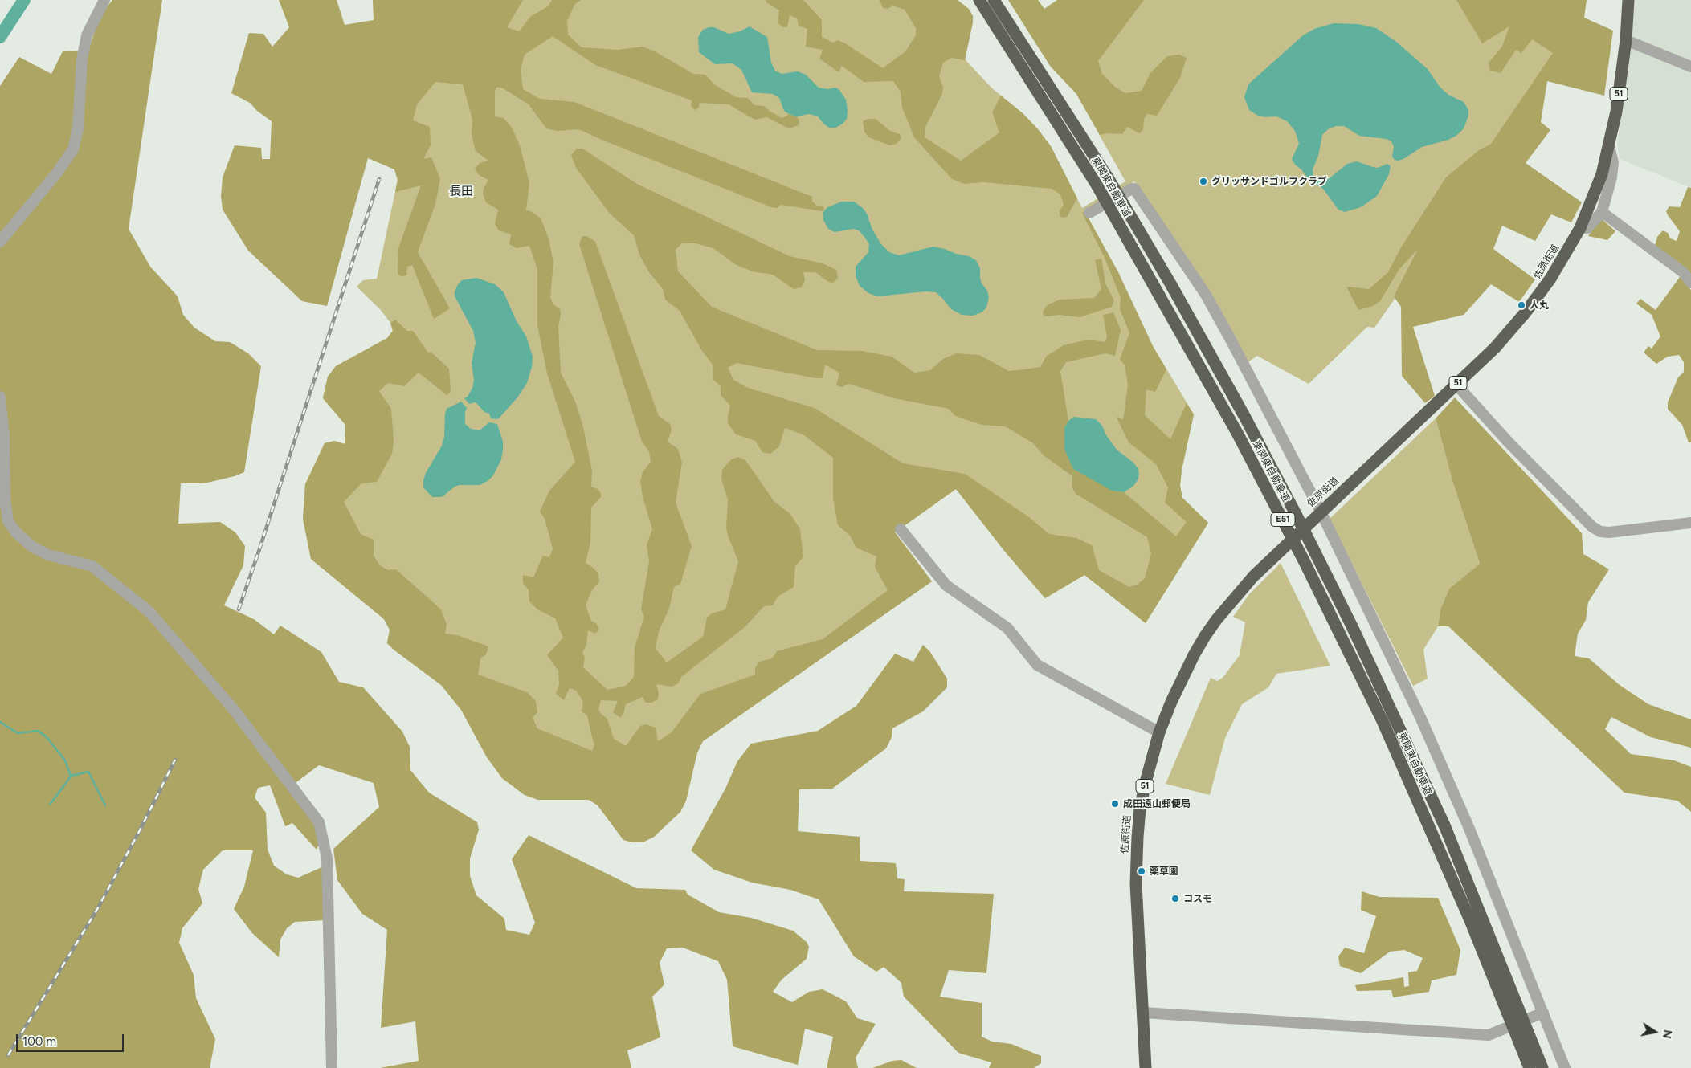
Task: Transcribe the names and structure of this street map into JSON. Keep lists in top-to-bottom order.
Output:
{
  "streets": {
    "highway": [
      "51",
      "東関東自動車道",
      "佐原街道",
      "E51"
    ]
  },
  "districts": ["長田"],
  "places": [
    "グリッサンドゴルフクラブ",
    "人丸",
    "成田遠山郵便局",
    "薬草園",
    "コスモ"
  ],
  "scale_bar": "100 m",
  "north": "right"
}
